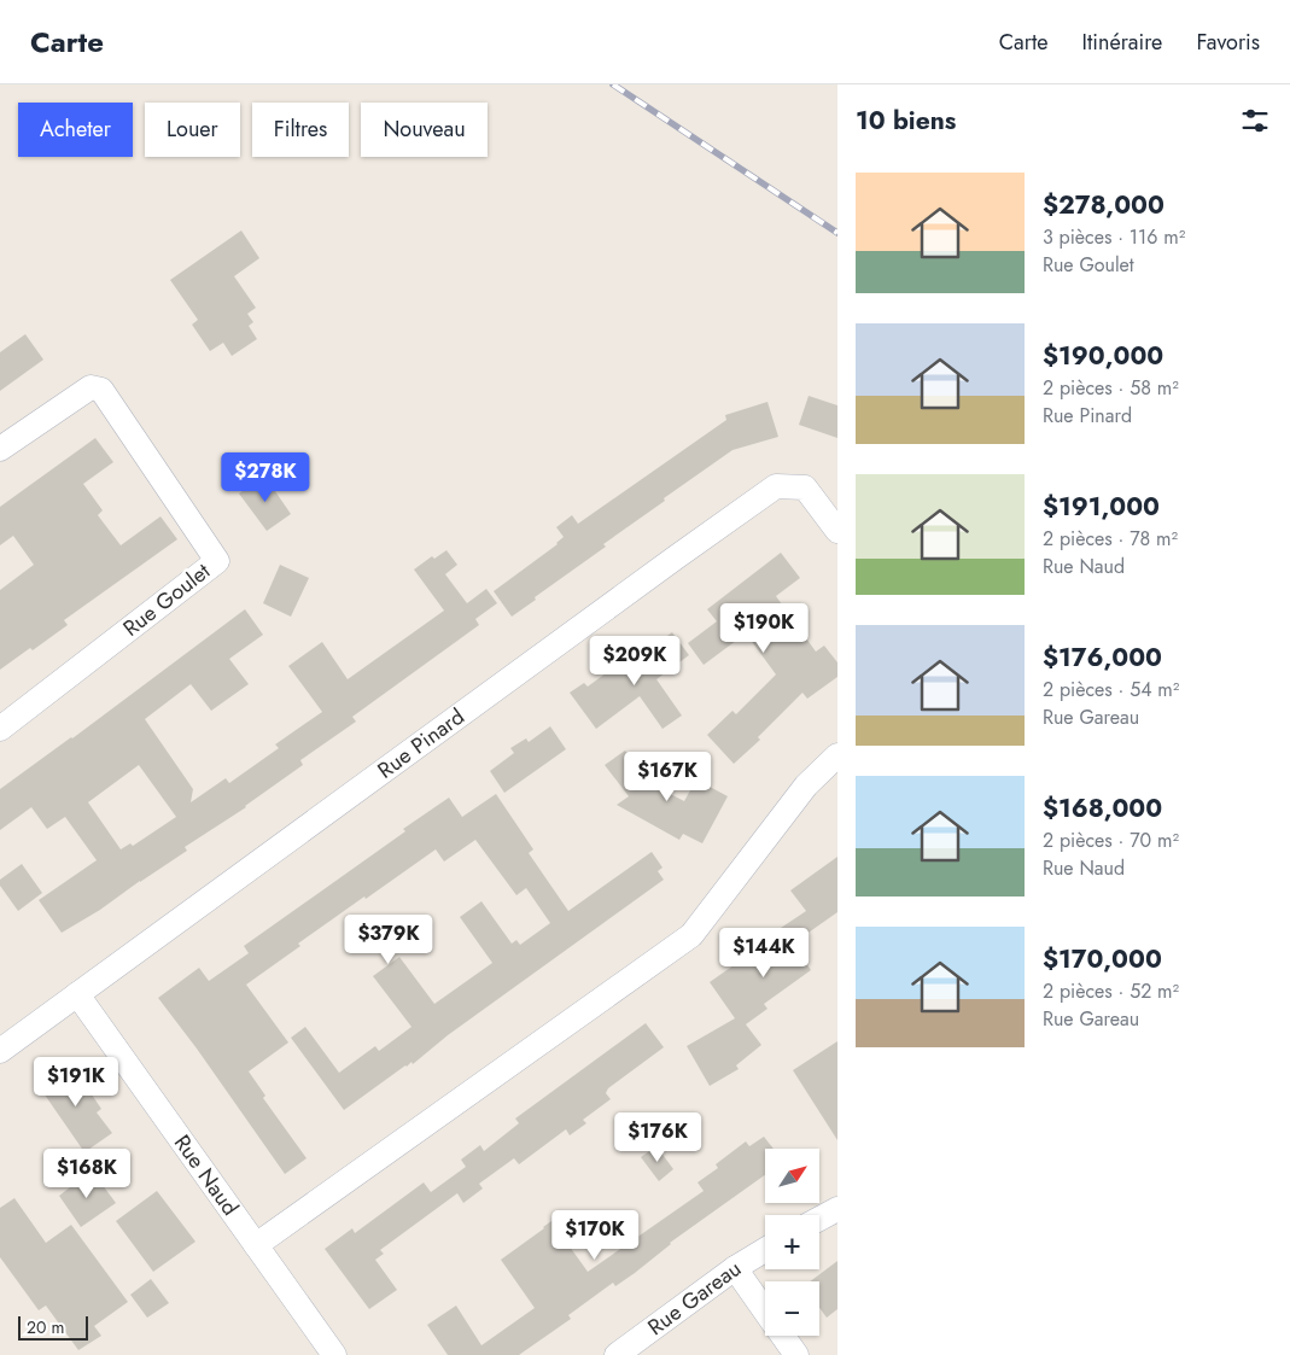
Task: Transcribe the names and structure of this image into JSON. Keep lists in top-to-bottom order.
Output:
{
  "streets": {
    "street": [
      "Rue Goulet",
      "Rue Pinard",
      "Rue Naud",
      "Rue Gareau"
    ]
  },
  "crossings": [
    ["Rue Pinard", "Rue Naud"]
  ],
  "scale_bar": "20 m",
  "north": "top right",
  "page": {
    "header": "Carte",
    "nav": ["Carte", "Itinéraire", "Favoris"],
    "heading": "10 biens",
    "chip": [
      "Acheter",
      "Louer",
      "Filtres",
      "Nouveau"
    ],
    "list": [
      {
        "name": "$278,000",
        "note": "3 pièces · 116 m² · Rue Goulet"
      },
      {
        "name": "$190,000",
        "note": "2 pièces · 58 m² · Rue Pinard"
      },
      {
        "name": "$191,000",
        "note": "2 pièces · 78 m² · Rue Naud"
      },
      {
        "name": "$176,000",
        "note": "2 pièces · 54 m² · Rue Gareau"
      },
      {
        "name": "$168,000",
        "note": "2 pièces · 70 m² · Rue Naud"
      },
      {
        "name": "$170,000",
        "note": "2 pièces · 52 m² · Rue Gareau"
      }
    ],
    "price": [
      "$278K",
      "$190K",
      "$209K",
      "$167K",
      "$379K",
      "$144K",
      "$191K",
      "$176K",
      "$168K",
      "$170K"
    ],
    "map_buttons": ["+", "−"],
    "scale": "20 m"
  }
}
